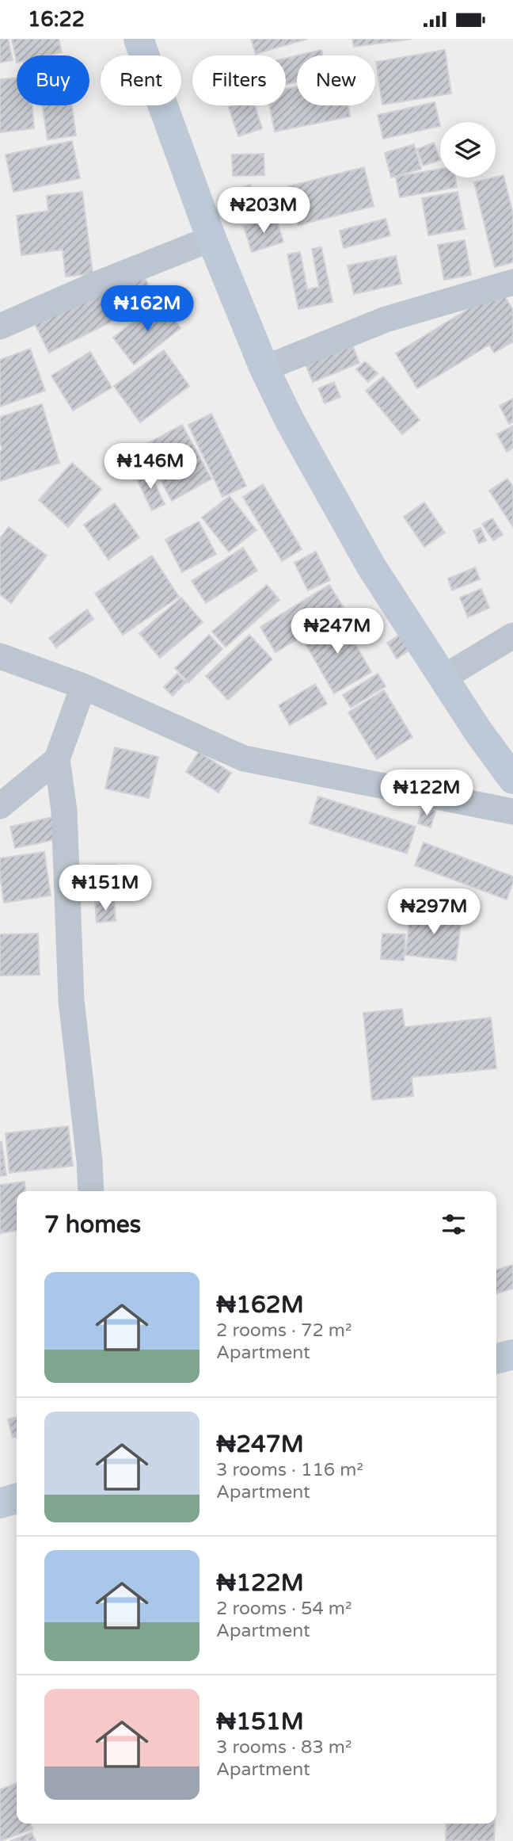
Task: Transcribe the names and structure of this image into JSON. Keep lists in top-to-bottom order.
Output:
{
  "page": {
    "status": "16:22",
    "chip": [
      "Buy",
      "Rent",
      "Filters",
      "New"
    ],
    "price": [
      "₦203M",
      "₦162M",
      "₦146M",
      "₦247M",
      "₦122M",
      "₦151M",
      "₦297M"
    ],
    "heading": "7 homes",
    "list": [
      {
        "name": "₦162M",
        "note": "2 rooms · 72 m² · Apartment"
      },
      {
        "name": "₦247M",
        "note": "3 rooms · 116 m² · Apartment"
      },
      {
        "name": "₦122M",
        "note": "2 rooms · 54 m² · Apartment"
      },
      {
        "name": "₦151M",
        "note": "3 rooms · 83 m² · Apartment"
      }
    ]
  }
}
